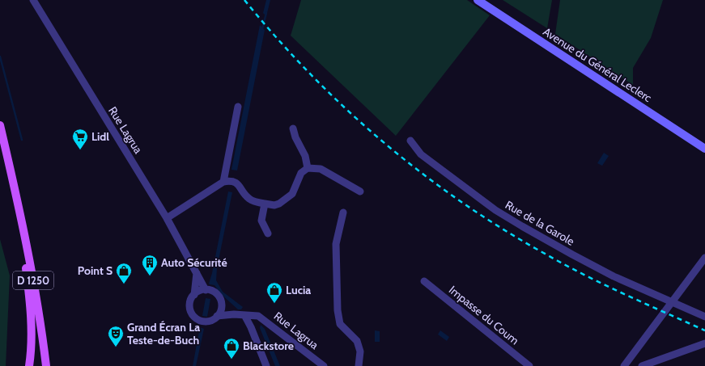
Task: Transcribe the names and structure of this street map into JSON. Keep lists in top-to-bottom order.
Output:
{
  "streets": {
    "main road": ["Avenue du Général Leclerc", "D 1250"],
    "street": ["Rue Lagrua", "Rue de la Garole", "Impasse du Coum"]
  },
  "places": {
    "supermarket": ["Lidl"],
    "building": ["Auto Sécurité"],
    "shop": ["Point S", "Lucia", "Blackstore"],
    "theatre": ["Grand Écran La Teste-de-Buch"]
  }
}
